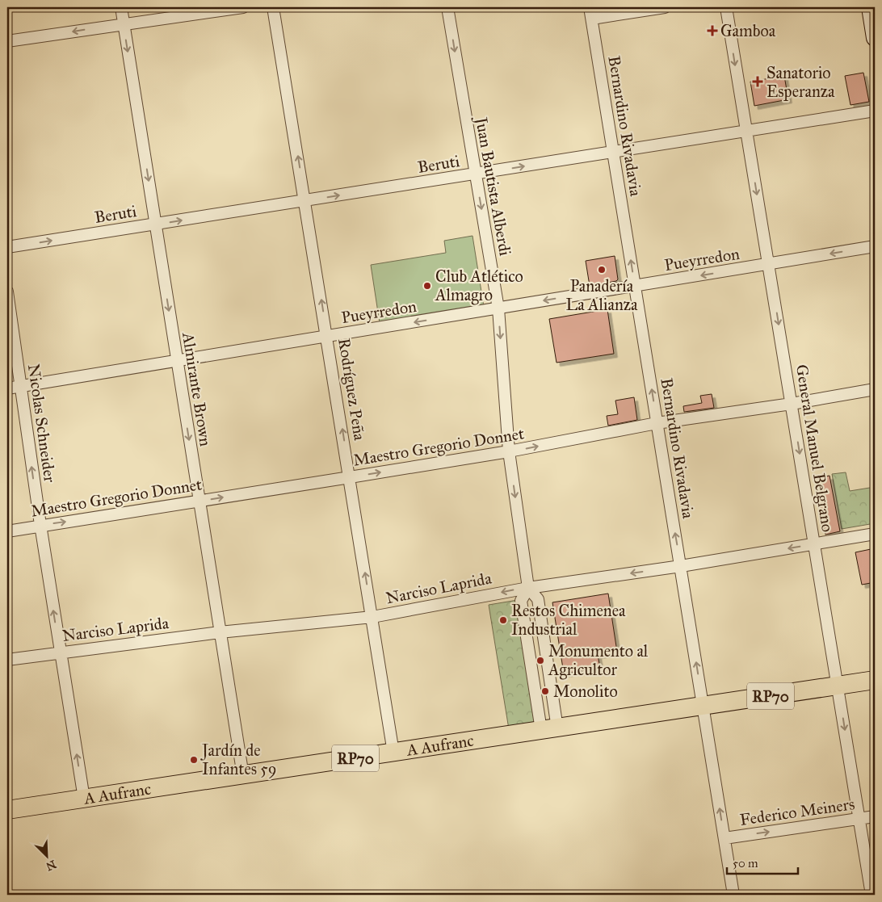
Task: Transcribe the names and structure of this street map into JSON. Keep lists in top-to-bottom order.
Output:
{
  "streets": {
    "main road": ["RP70", "A Aufranc"],
    "street": [
      "Bernardino Rivadavia",
      "Beruti",
      "Juan Bautista Alberdi",
      "Pueyrredon",
      "Almirante Brown",
      "Rodríguez Peña",
      "Nicolas Schneider",
      "Maestro Gregorio Donnet",
      "General Manuel Belgrano",
      "Narciso Laprida",
      "Federico Meiners"
    ]
  },
  "crossings": [
    ["Bernardino Rivadavia", "Beruti"],
    ["Bernardino Rivadavia", "Pueyrredon"],
    ["Bernardino Rivadavia", "Maestro Gregorio Donnet"],
    ["Bernardino Rivadavia", "Narciso Laprida"],
    ["Bernardino Rivadavia", "A Aufranc"],
    ["Bernardino Rivadavia", "Federico Meiners"],
    ["Beruti", "Juan Bautista Alberdi"],
    ["Beruti", "Almirante Brown"],
    ["Beruti", "Rodríguez Peña"],
    ["Beruti", "General Manuel Belgrano"],
    ["Juan Bautista Alberdi", "Pueyrredon"],
    ["Juan Bautista Alberdi", "Maestro Gregorio Donnet"],
    ["Juan Bautista Alberdi", "Narciso Laprida"],
    ["Juan Bautista Alberdi", "A Aufranc"],
    ["Pueyrredon", "Almirante Brown"],
    ["Pueyrredon", "Rodríguez Peña"],
    ["Pueyrredon", "Nicolas Schneider"],
    ["Pueyrredon", "General Manuel Belgrano"],
    ["Almirante Brown", "Maestro Gregorio Donnet"],
    ["Almirante Brown", "Narciso Laprida"],
    ["Almirante Brown", "A Aufranc"],
    ["Rodríguez Peña", "Maestro Gregorio Donnet"],
    ["Rodríguez Peña", "Narciso Laprida"],
    ["Rodríguez Peña", "A Aufranc"],
    ["Nicolas Schneider", "Maestro Gregorio Donnet"],
    ["Nicolas Schneider", "Narciso Laprida"],
    ["Nicolas Schneider", "A Aufranc"],
    ["Maestro Gregorio Donnet", "General Manuel Belgrano"],
    ["General Manuel Belgrano", "Narciso Laprida"],
    ["General Manuel Belgrano", "A Aufranc"],
    ["General Manuel Belgrano", "Federico Meiners"]
  ],
  "one_way": [
    "Bernardino Rivadavia",
    "Beruti",
    "Juan Bautista Alberdi",
    "Pueyrredon",
    "Almirante Brown",
    "Rodríguez Peña",
    "Nicolas Schneider",
    "Maestro Gregorio Donnet",
    "General Manuel Belgrano",
    "Narciso Laprida",
    "Federico Meiners"
  ],
  "places": {
    "health": ["Gamboa", "Sanatorio Esperanza"],
    "other": [
      "Panadería La Alianza",
      "Club Atlético Almagro",
      "Restos Chimenea Industrial",
      "Monumento al Agricultor",
      "Monolito",
      "Jardín de Infantes 59"
    ]
  },
  "scale_bar": "50 m",
  "north": "bottom right"
}
